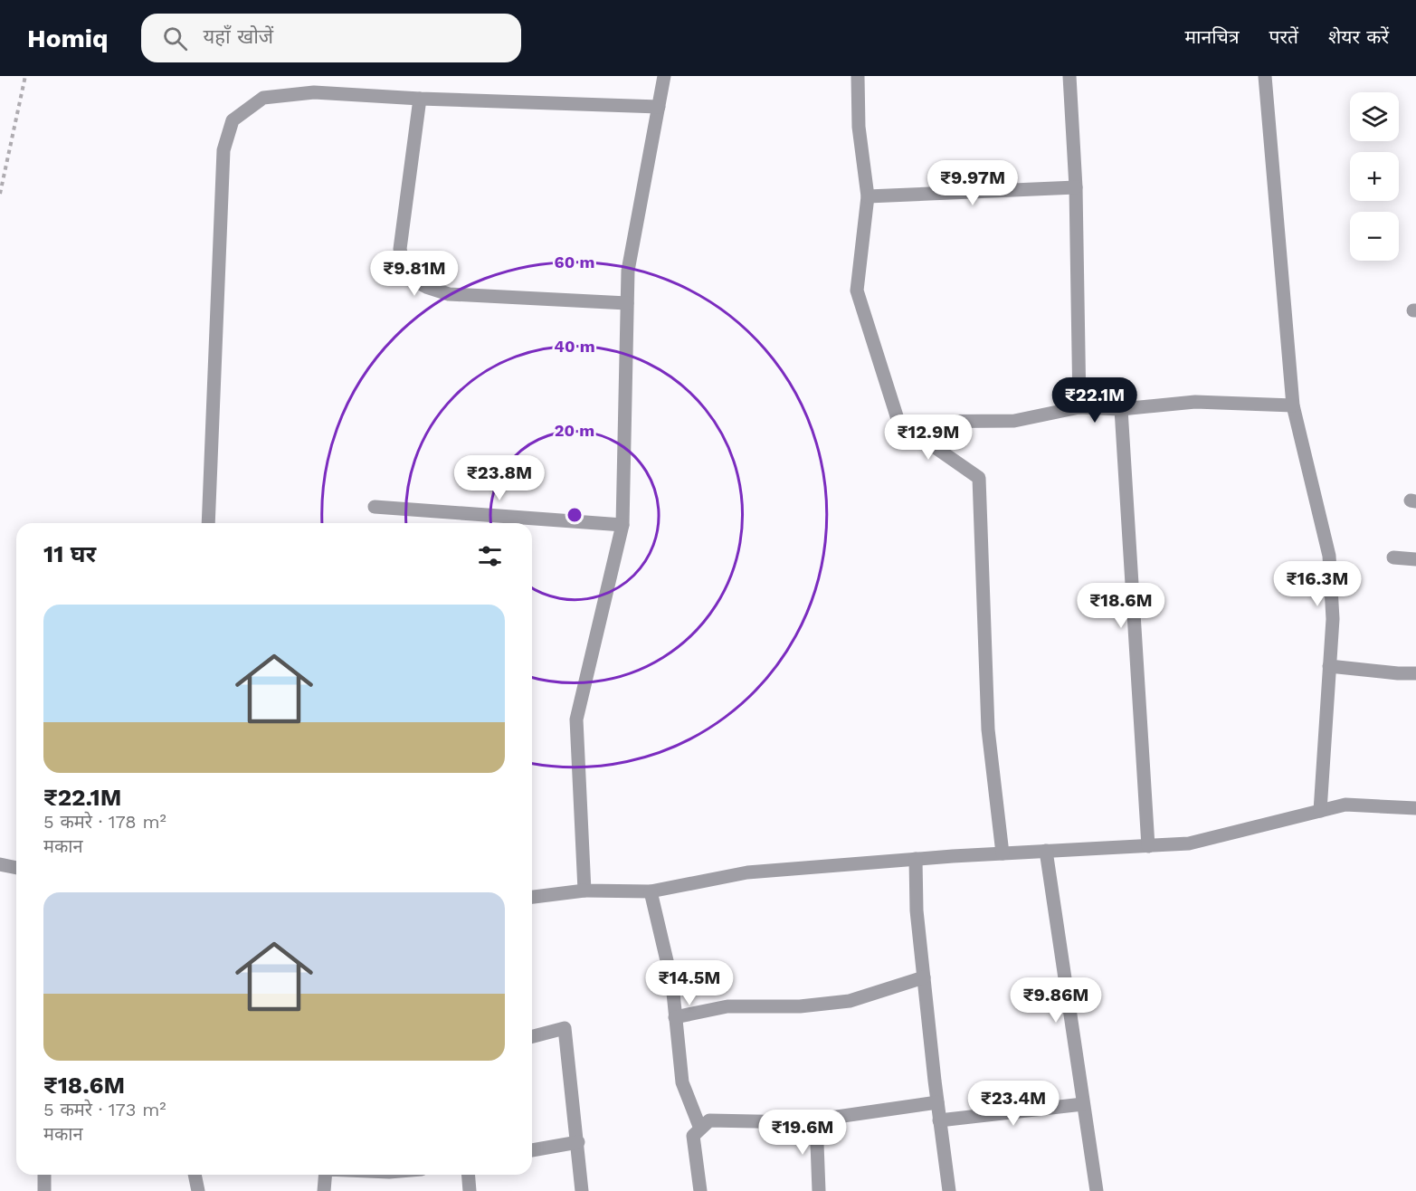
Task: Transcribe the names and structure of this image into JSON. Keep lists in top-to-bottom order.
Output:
{
  "page": {
    "header": "Homiq",
    "search": "यहाँ खोजें",
    "nav": ["मानचित्र", "परतें", "शेयर करें"],
    "map_buttons": ["+", "−"],
    "price": [
      "₹9.97M",
      "₹9.81M",
      "₹22.1M",
      "₹12.9M",
      "₹23.8M",
      "₹16.3M",
      "₹18.6M",
      "₹14.5M",
      "₹9.86M",
      "₹23.4M",
      "₹19.6M"
    ],
    "heading": "11 घर",
    "list": [
      {
        "name": "₹22.1M",
        "note": "5 कमरे · 178 m² · मकान"
      },
      {
        "name": "₹18.6M",
        "note": "5 कमरे · 173 m² · मकान"
      }
    ]
  },
  "rings": ["60 m", "40 m", "20 m"]
}
